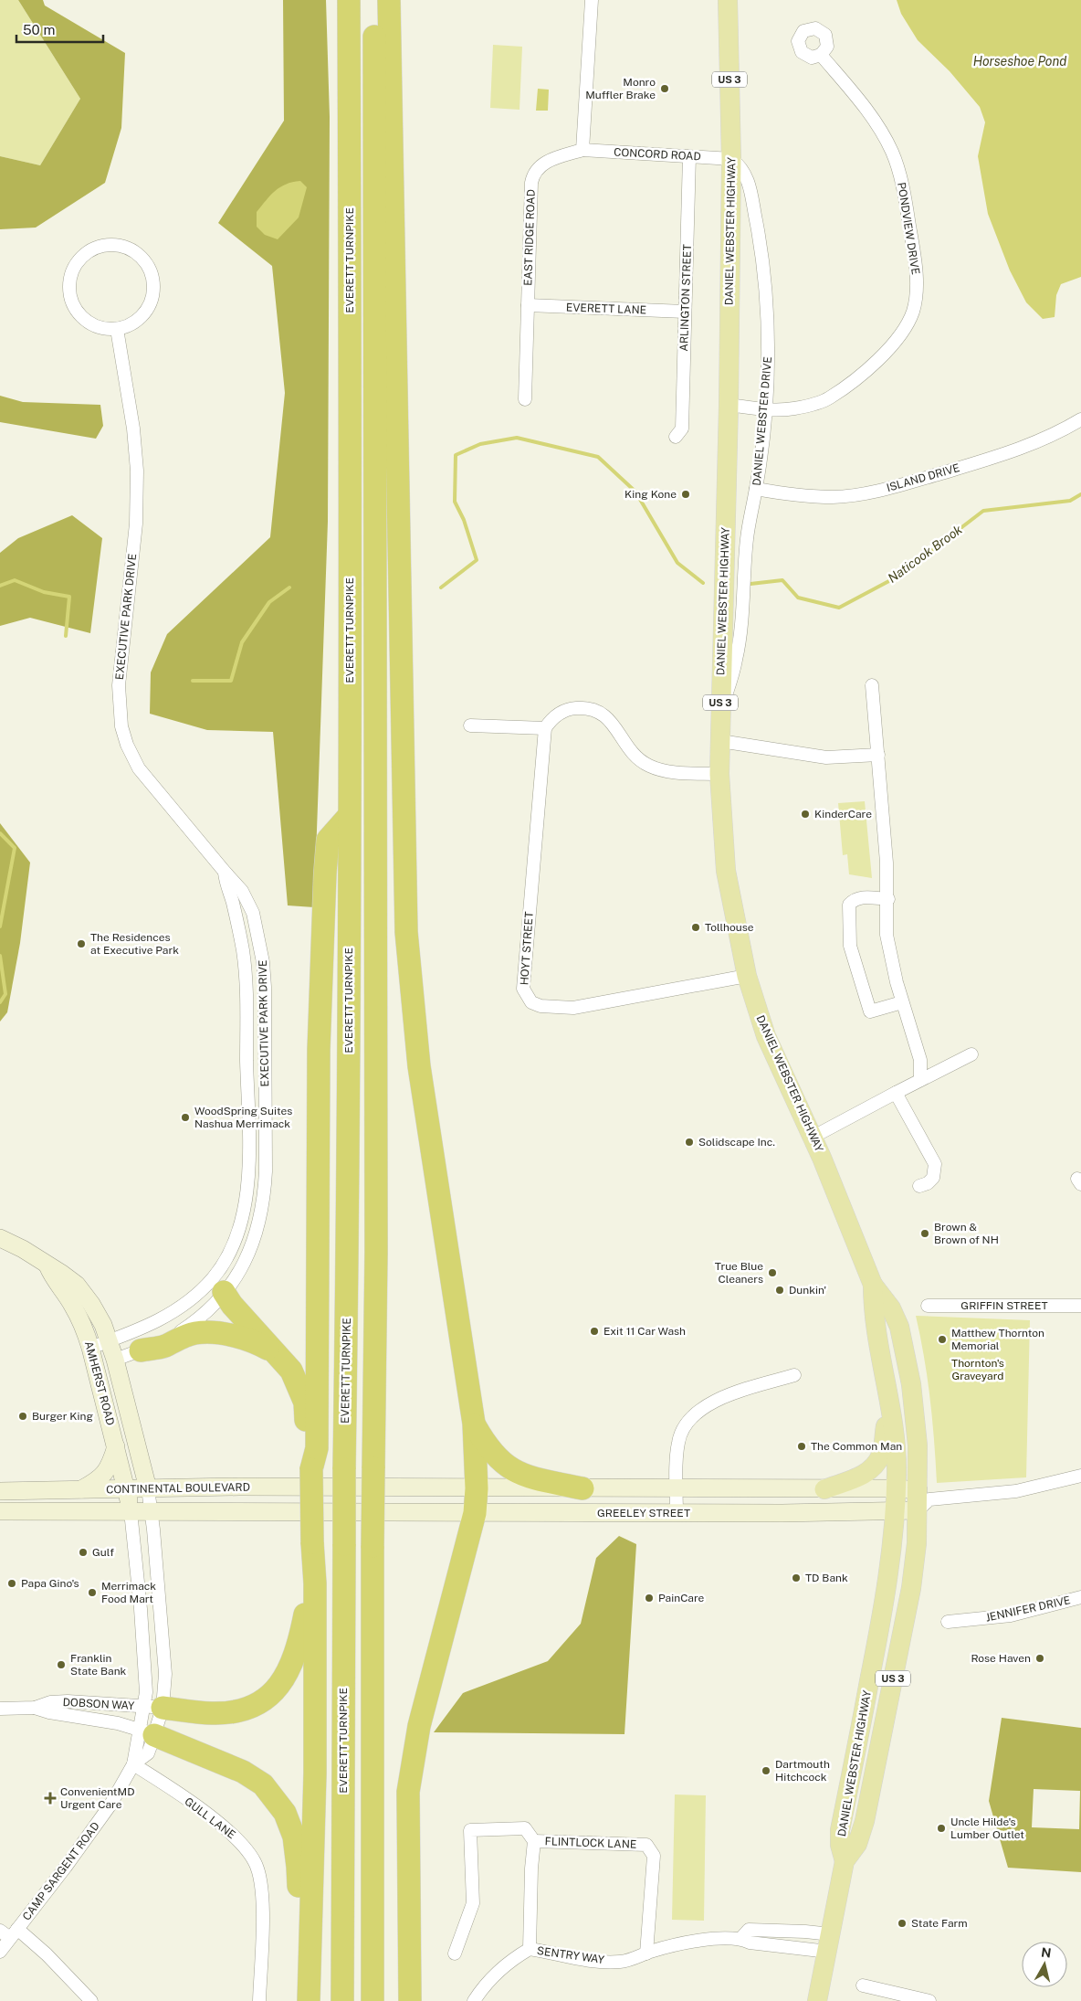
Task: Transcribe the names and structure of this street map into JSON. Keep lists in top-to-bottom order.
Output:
{
  "streets": {
    "highway": ["EVERETT TURNPIKE"],
    "main road": [
      "US 3",
      "DANIEL WEBSTER HIGHWAY",
      "AMHERST ROAD",
      "CONTINENTAL BOULEVARD",
      "GREELEY STREET"
    ],
    "street": [
      "CONCORD ROAD",
      "PONDVIEW DRIVE",
      "EAST RIDGE ROAD",
      "ARLINGTON STREET",
      "EVERETT LANE",
      "DANIEL WEBSTER DRIVE",
      "ISLAND DRIVE",
      "EXECUTIVE PARK DRIVE",
      "HOYT STREET",
      "GRIFFIN STREET",
      "JENNIFER DRIVE",
      "DOBSON WAY",
      "GULL LANE",
      "FLINTLOCK LANE",
      "CAMP SARGENT ROAD",
      "SENTRY WAY"
    ]
  },
  "crossings": [
    ["CONCORD ROAD", "DANIEL WEBSTER HIGHWAY"],
    ["CONCORD ROAD", "EAST RIDGE ROAD"],
    ["CONCORD ROAD", "ARLINGTON STREET"],
    ["CONCORD ROAD", "DANIEL WEBSTER DRIVE"],
    ["PONDVIEW DRIVE", "DANIEL WEBSTER HIGHWAY"],
    ["PONDVIEW DRIVE", "DANIEL WEBSTER DRIVE"],
    ["DANIEL WEBSTER HIGHWAY", "DANIEL WEBSTER DRIVE"],
    ["DANIEL WEBSTER HIGHWAY", "HOYT STREET"],
    ["DANIEL WEBSTER HIGHWAY", "GREELEY STREET"],
    ["DANIEL WEBSTER HIGHWAY", "SENTRY WAY"],
    ["EAST RIDGE ROAD", "EVERETT LANE"],
    ["EVERETT TURNPIKE", "CONTINENTAL BOULEVARD"],
    ["EVERETT TURNPIKE", "GREELEY STREET"],
    ["ARLINGTON STREET", "EVERETT LANE"],
    ["DANIEL WEBSTER DRIVE", "ISLAND DRIVE"],
    ["EXECUTIVE PARK DRIVE", "AMHERST ROAD"],
    ["AMHERST ROAD", "CONTINENTAL BOULEVARD"],
    ["AMHERST ROAD", "CAMP SARGENT ROAD"],
    ["CONTINENTAL BOULEVARD", "GREELEY STREET"],
    ["CONTINENTAL BOULEVARD", "CAMP SARGENT ROAD"],
    ["DOBSON WAY", "CAMP SARGENT ROAD"],
    ["GULL LANE", "CAMP SARGENT ROAD"],
    ["FLINTLOCK LANE", "SENTRY WAY"]
  ],
  "water": ["Horseshoe Pond", "Naticook Brook"],
  "parks": ["Thornton's Graveyard"],
  "places": {
    "other": [
      "Monro Muffler Brake",
      "King Kone",
      "KinderCare",
      "Tollhouse",
      "The Residences at Executive Park",
      "WoodSpring Suites Nashua Merrimack",
      "Solidscape Inc.",
      "Brown & Brown of NH",
      "True Blue Cleaners",
      "Dunkin'",
      "Exit 11 Car Wash",
      "Matthew Thornton Memorial",
      "Burger King",
      "The Common Man",
      "Gulf",
      "TD Bank",
      "Papa Gino's",
      "Merrimack Food Mart",
      "PainCare",
      "Rose Haven",
      "Franklin State Bank",
      "Dartmouth Hitchcock",
      "Uncle Hilde's Lumber Outlet",
      "State Farm"
    ],
    "health": ["ConvenientMD Urgent Care"]
  },
  "scale_bar": "50 m",
  "north": "top"
}
